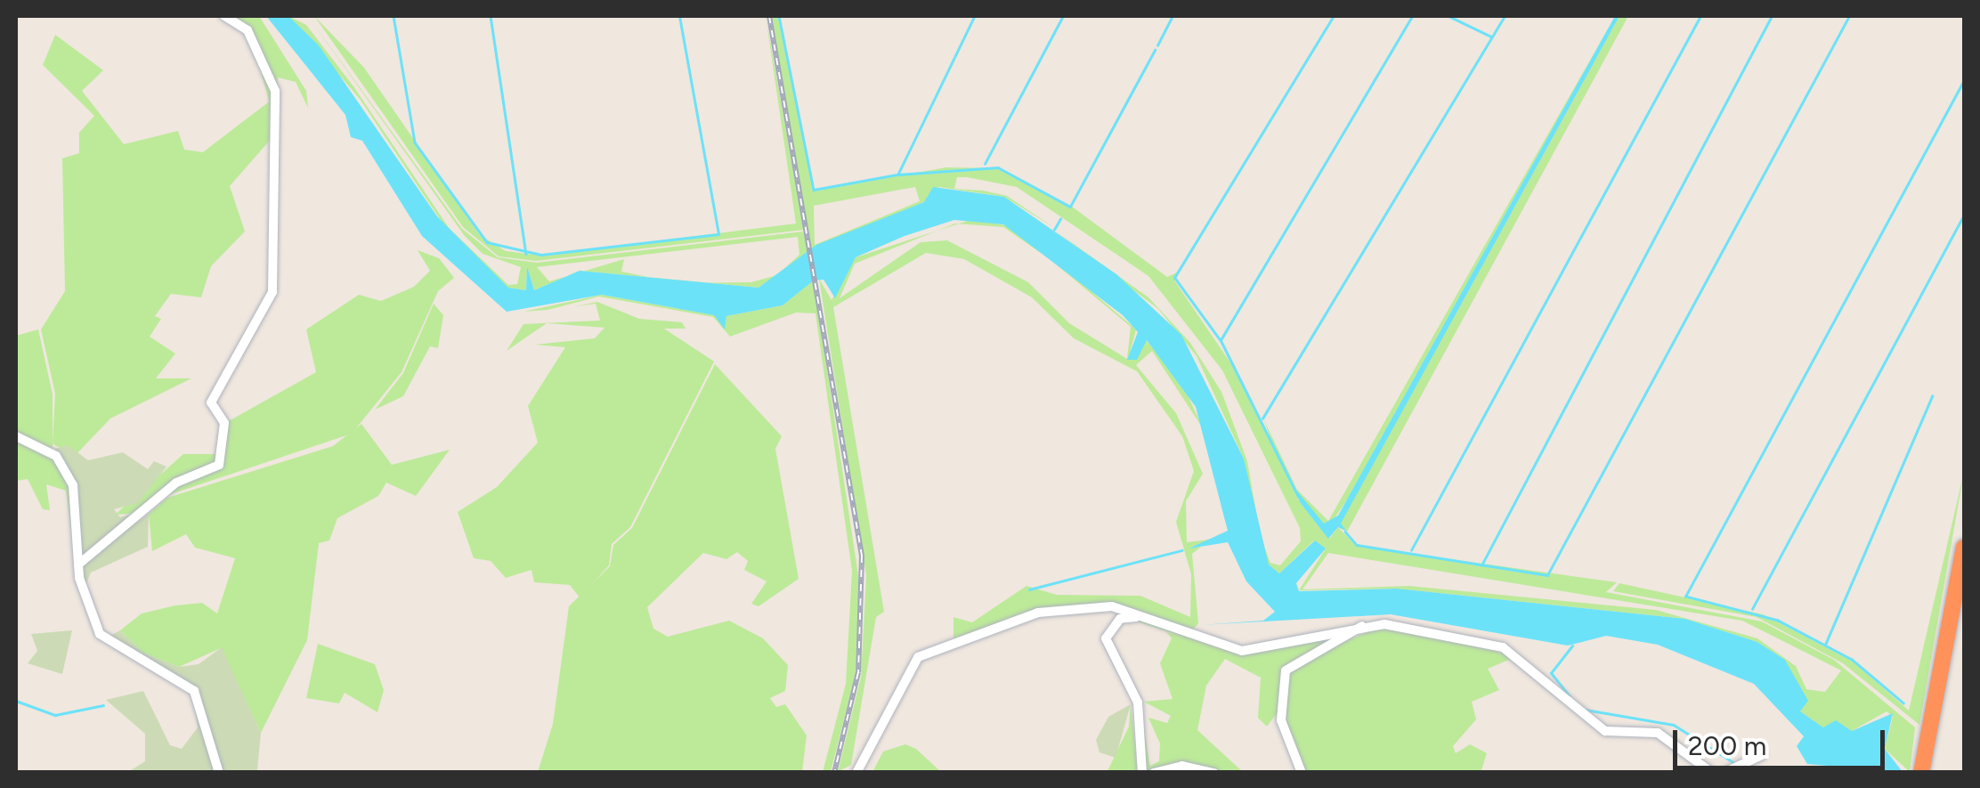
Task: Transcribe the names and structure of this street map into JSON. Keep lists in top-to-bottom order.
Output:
{
  "scale_bar": "200 m"
}
